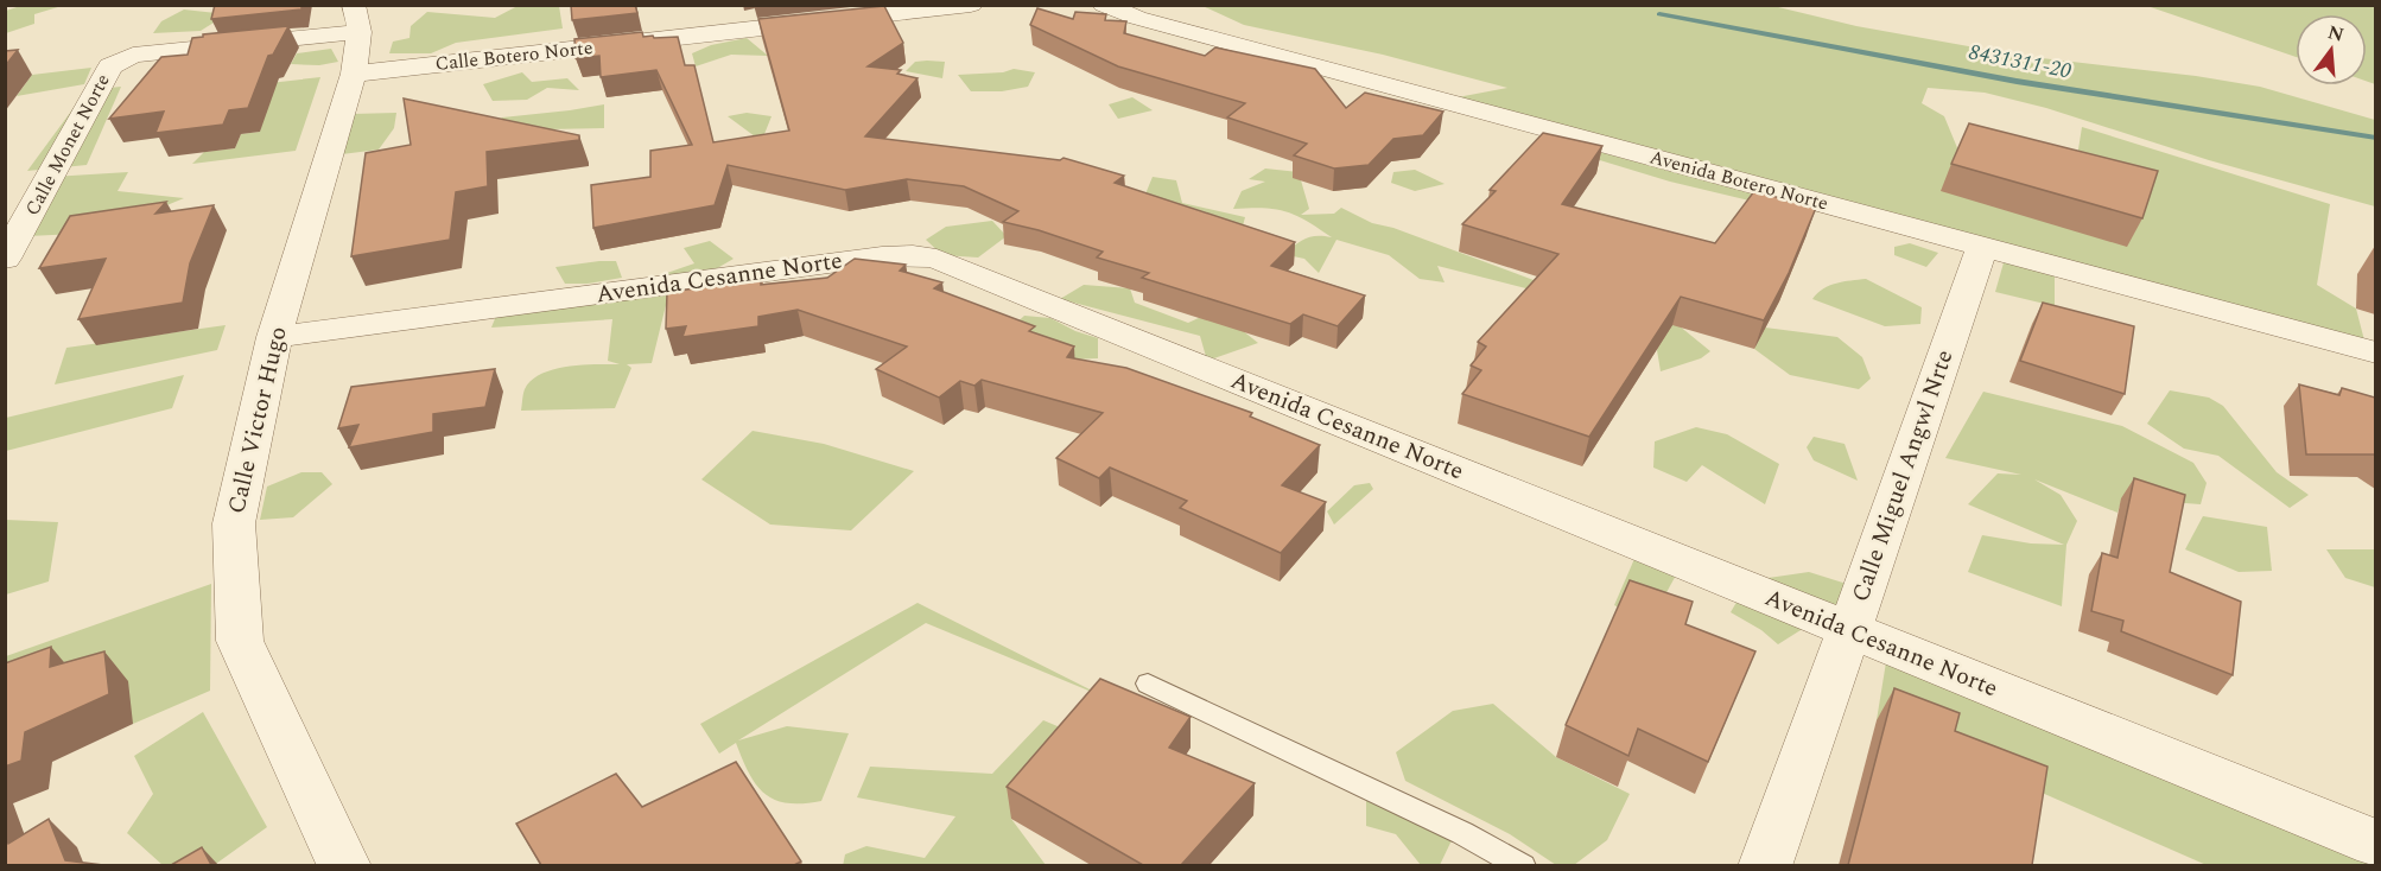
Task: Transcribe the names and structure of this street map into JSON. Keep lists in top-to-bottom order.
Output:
{
  "streets": {
    "street": [
      "Calle Botero Norte",
      "Calle Monet Norte",
      "Avenida Botero Norte",
      "Avenida Cesanne Norte",
      "Calle Victor Hugo",
      "Calle Miguel Angwl Nrte"
    ]
  },
  "crossings": [
    ["Calle Botero Norte", "Calle Victor Hugo"],
    ["Calle Monet Norte", "Calle Victor Hugo"],
    ["Avenida Botero Norte", "Calle Miguel Angwl Nrte"],
    ["Avenida Cesanne Norte", "Calle Victor Hugo"],
    ["Avenida Cesanne Norte", "Calle Miguel Angwl Nrte"]
  ],
  "water": ["8431311-20"],
  "north": "top"
}
